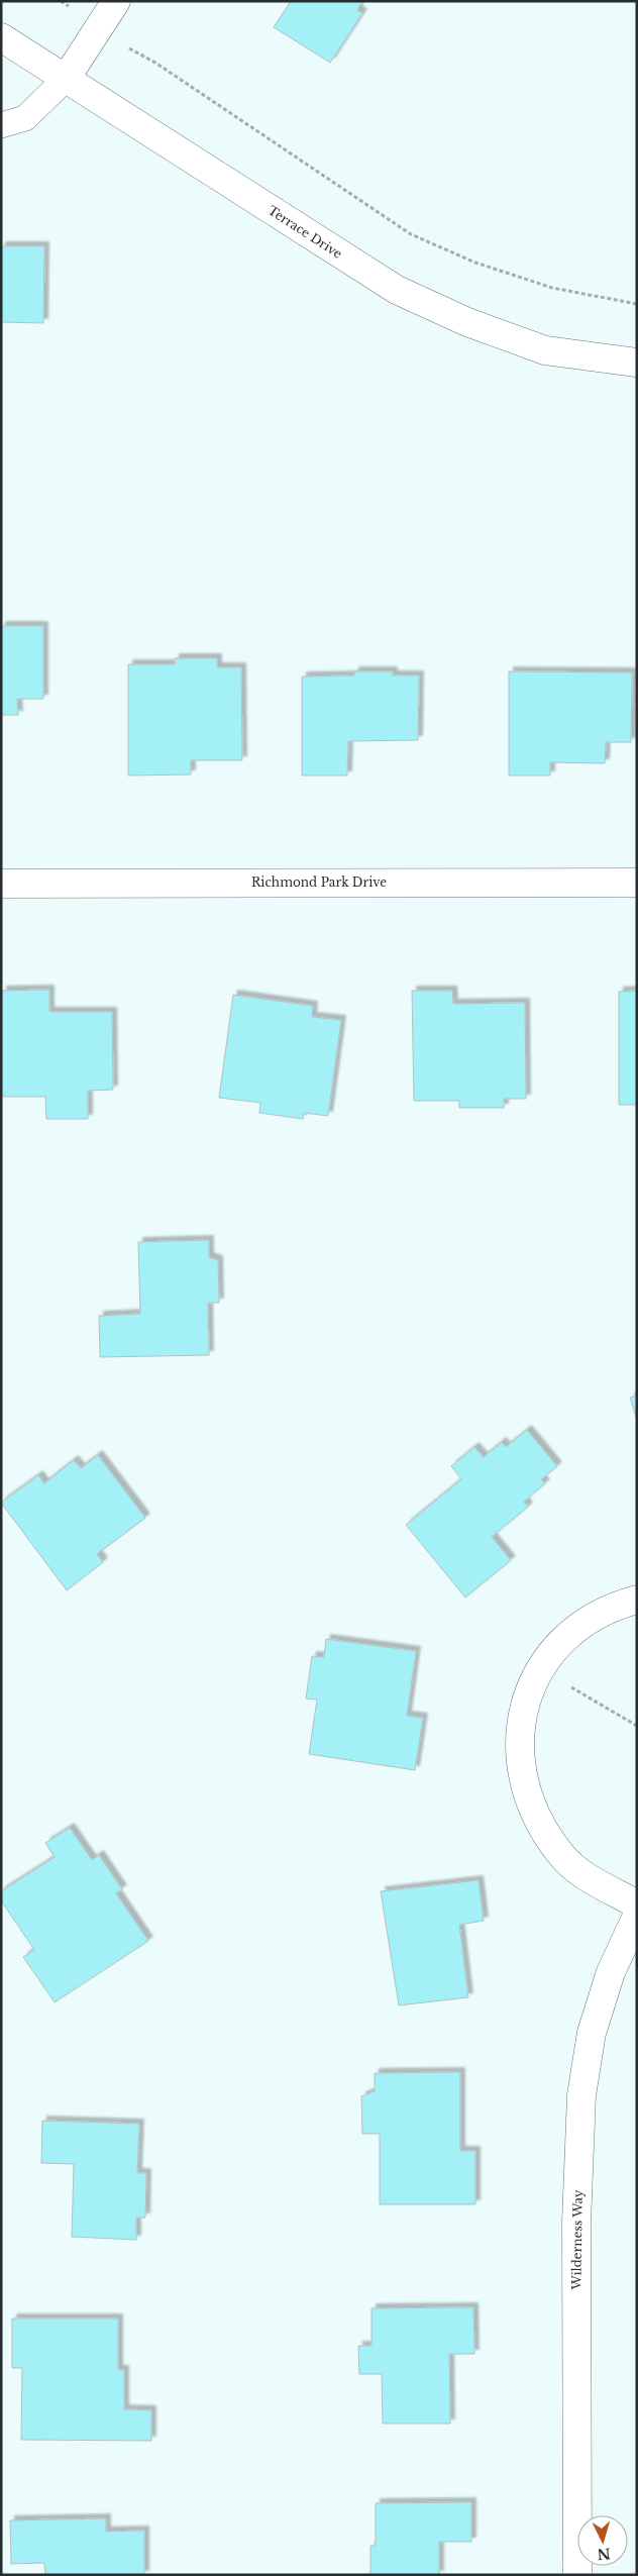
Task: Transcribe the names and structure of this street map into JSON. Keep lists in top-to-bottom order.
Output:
{
  "streets": {
    "street": ["Terrace Drive", "Richmond Park Drive", "Wilderness Way"]
  },
  "north": "bottom"
}
